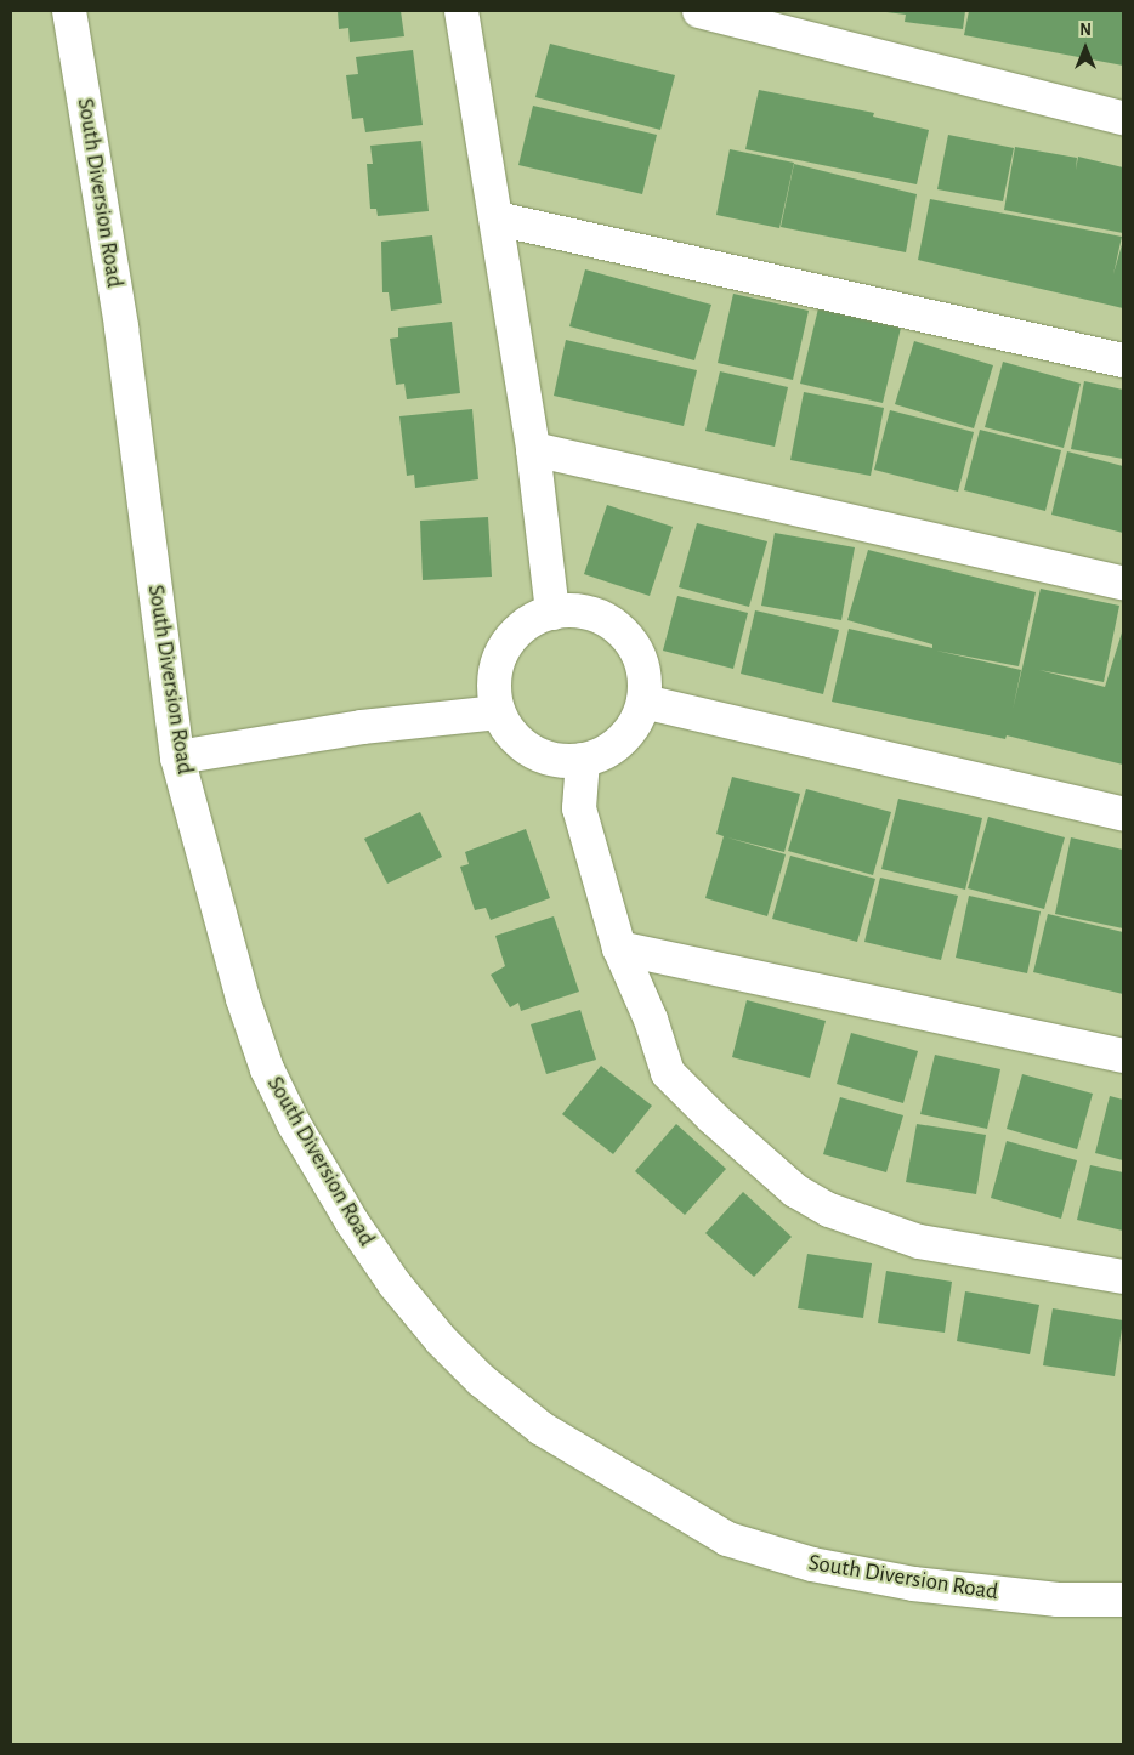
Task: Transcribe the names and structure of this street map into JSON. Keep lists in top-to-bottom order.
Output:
{
  "streets": {
    "street": ["South Diversion Road"]
  },
  "north": "top"
}
